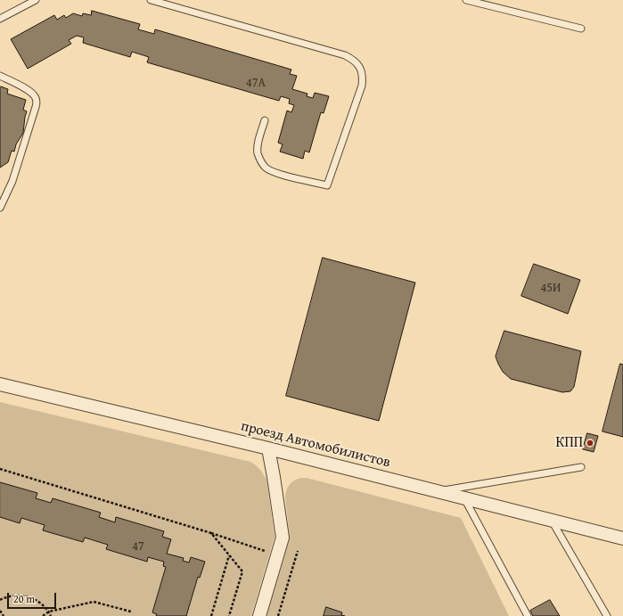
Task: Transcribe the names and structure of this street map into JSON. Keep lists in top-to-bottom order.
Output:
{
  "streets": {
    "street": ["проезд Автомобилистов"]
  },
  "places": ["КПП"],
  "house_numbers": ["47А", "45И", "47"],
  "scale_bar": "20 m"
}
